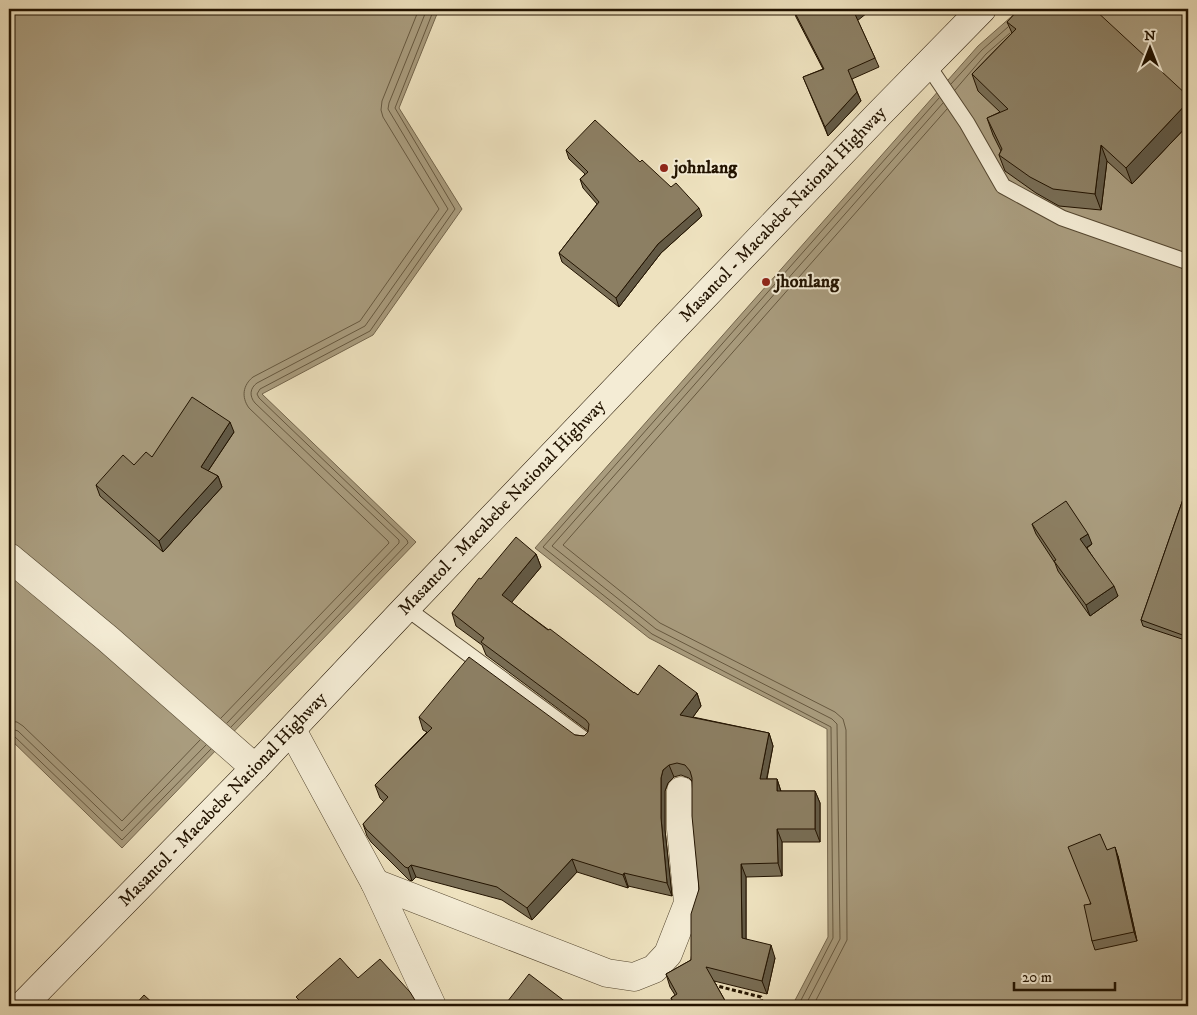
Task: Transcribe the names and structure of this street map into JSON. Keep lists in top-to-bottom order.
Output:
{
  "streets": {
    "main road": ["Masantol - Macabebe National Highway"]
  },
  "places": ["johnlang", "jhonlang"],
  "scale_bar": "20 m",
  "north": "top"
}
